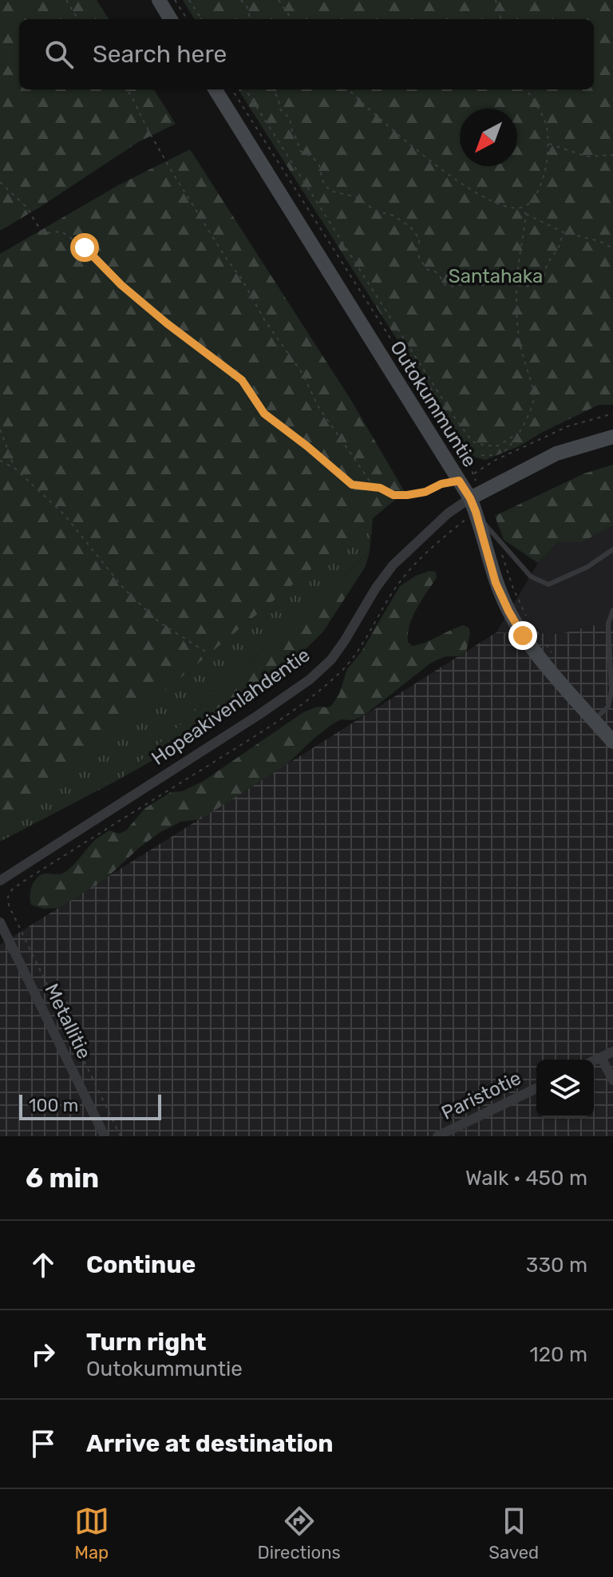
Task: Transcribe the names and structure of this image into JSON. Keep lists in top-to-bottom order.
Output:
{
  "streets": {
    "street": [
      "Outokummuntie",
      "Hopeakivenlahdentie",
      "Metallitie",
      "Paristotie"
    ]
  },
  "crossings": [
    ["Outokummuntie", "Hopeakivenlahdentie"]
  ],
  "parks": ["Santahaka"],
  "scale_bar": "100 m",
  "north": "bottom left",
  "page": {
    "search": "Search here",
    "scale": "100 m",
    "heading": ["6 min", "Walk · 450 m"],
    "list": [
      ["Continue", "330 m"],
      ["Turn right", "Outokummuntie", "120 m"],
      "Arrive at destination"
    ],
    "nav": ["Map", "Directions", "Saved"]
  }
}
